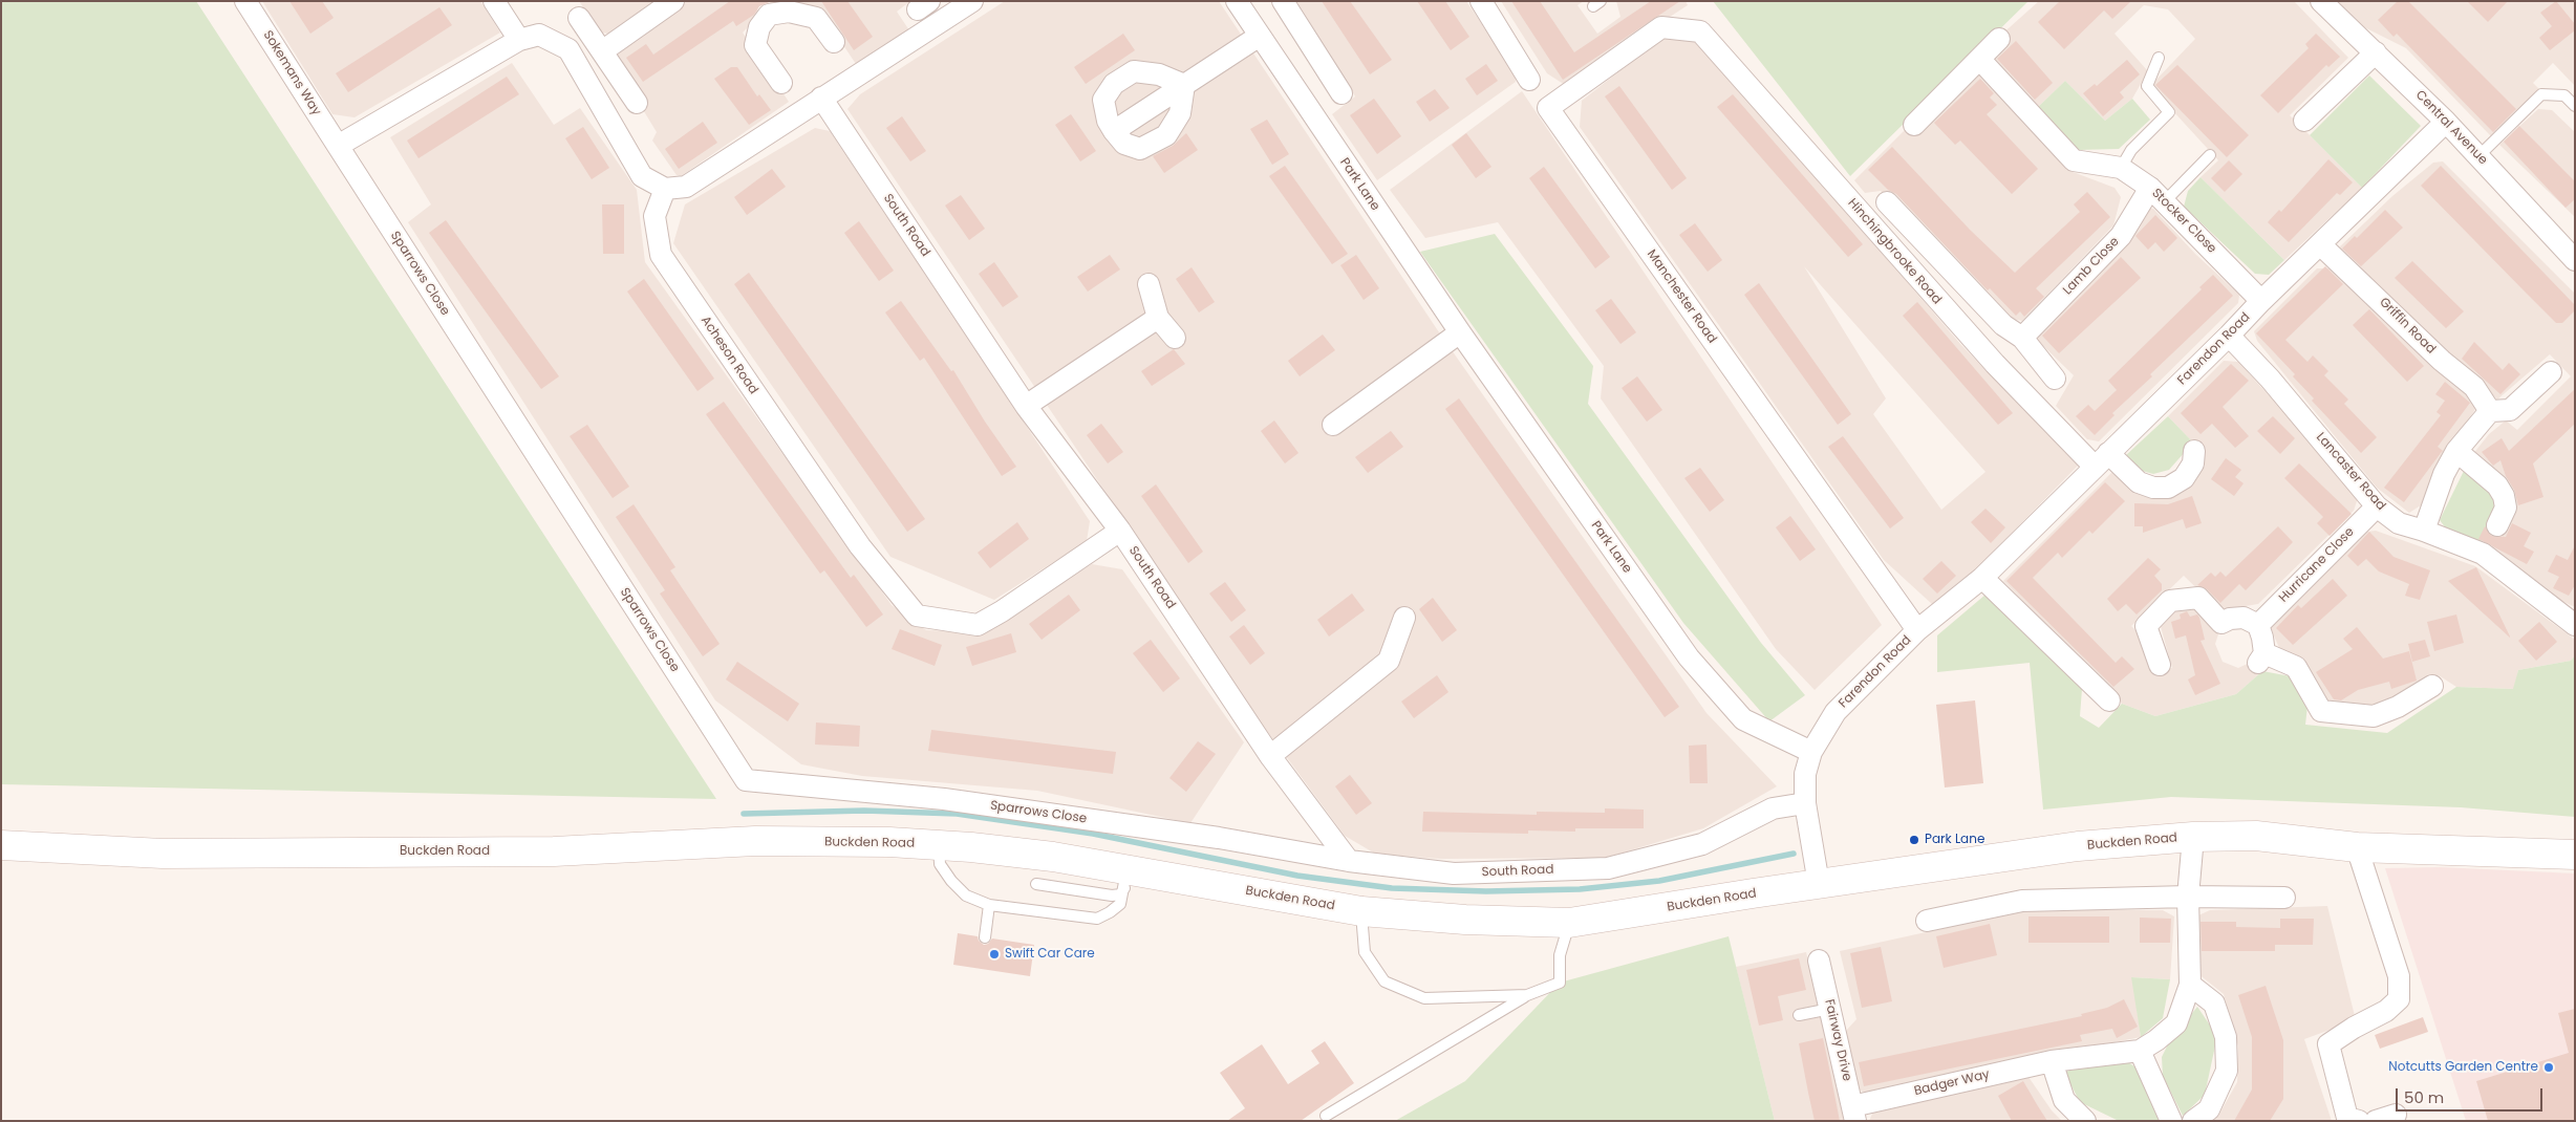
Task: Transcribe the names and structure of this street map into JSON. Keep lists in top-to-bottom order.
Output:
{
  "streets": {
    "main road": ["Buckden Road"],
    "street": [
      "Sokemans Way",
      "Central Avenue",
      "Park Lane",
      "Stocker Close",
      "South Road",
      "Hinchingbrooke Road",
      "Lamb Close",
      "Sparrows Close",
      "Manchester Road",
      "Griffin Road",
      "Farendon Road",
      "Acheson Road",
      "Lancaster Road",
      "Hurricane Close",
      "Fairway Drive",
      "Badger Way"
    ]
  },
  "crossings": [
    ["Sokemans Way", "Sparrows Close"],
    ["Central Avenue", "Farendon Road"],
    ["Park Lane", "Farendon Road"],
    ["Stocker Close", "Lamb Close"],
    ["Stocker Close", "Farendon Road"],
    ["South Road", "Sparrows Close"],
    ["South Road", "Farendon Road"],
    ["South Road", "Acheson Road"],
    ["Hinchingbrooke Road", "Manchester Road"],
    ["Hinchingbrooke Road", "Farendon Road"],
    ["Manchester Road", "Farendon Road"],
    ["Griffin Road", "Farendon Road"],
    ["Farendon Road", "Lancaster Road"],
    ["Farendon Road", "Buckden Road"],
    ["Lancaster Road", "Hurricane Close"],
    ["Buckden Road", "Badger Way"],
    ["Fairway Drive", "Badger Way"]
  ],
  "places": ["Park Lane", "Swift Car Care", "Notcutts Garden Centre"],
  "scale_bar": "50 m"
}
